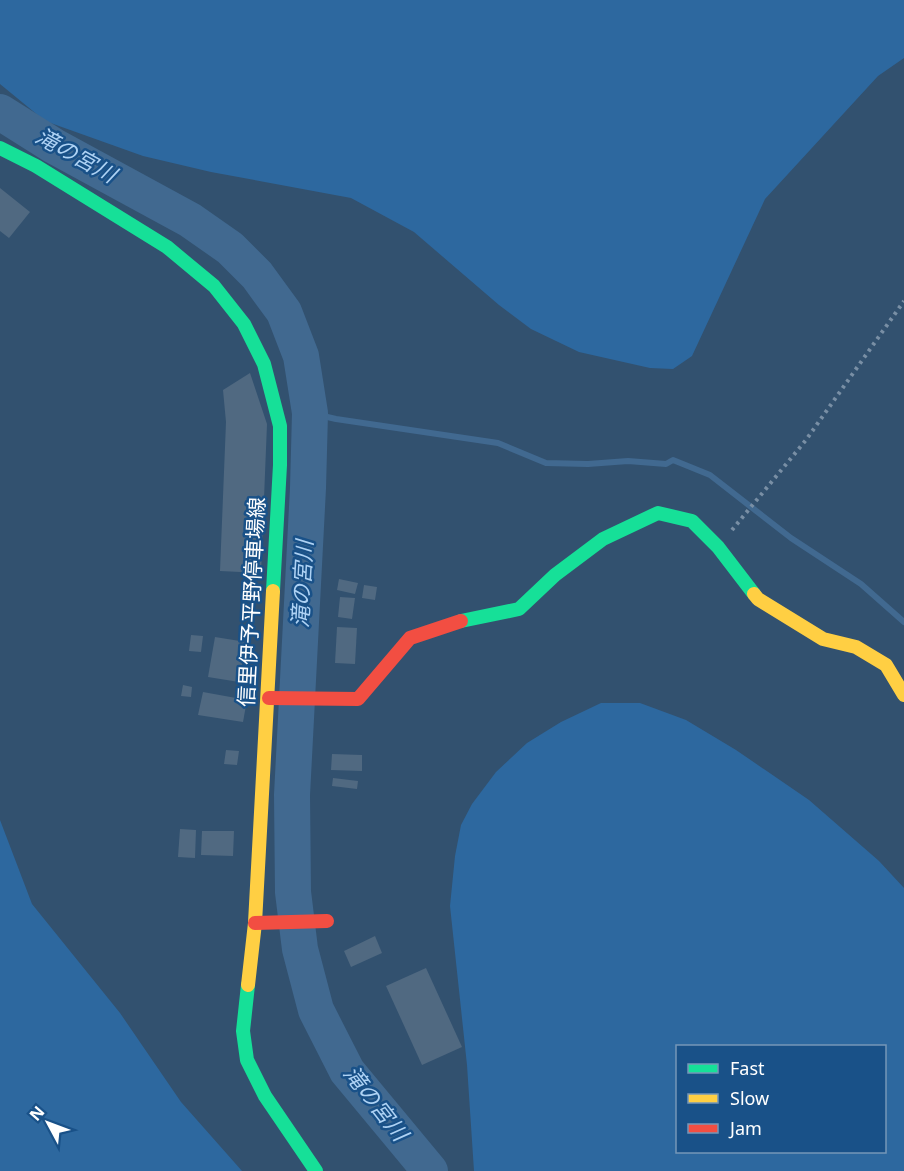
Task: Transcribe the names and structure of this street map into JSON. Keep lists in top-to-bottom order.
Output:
{
  "streets": {
    "main road": ["信里伊予平野停車場線"]
  },
  "water": ["滝の宮川"],
  "legend": ["Fast", "Slow", "Jam"],
  "north": "top left"
}
